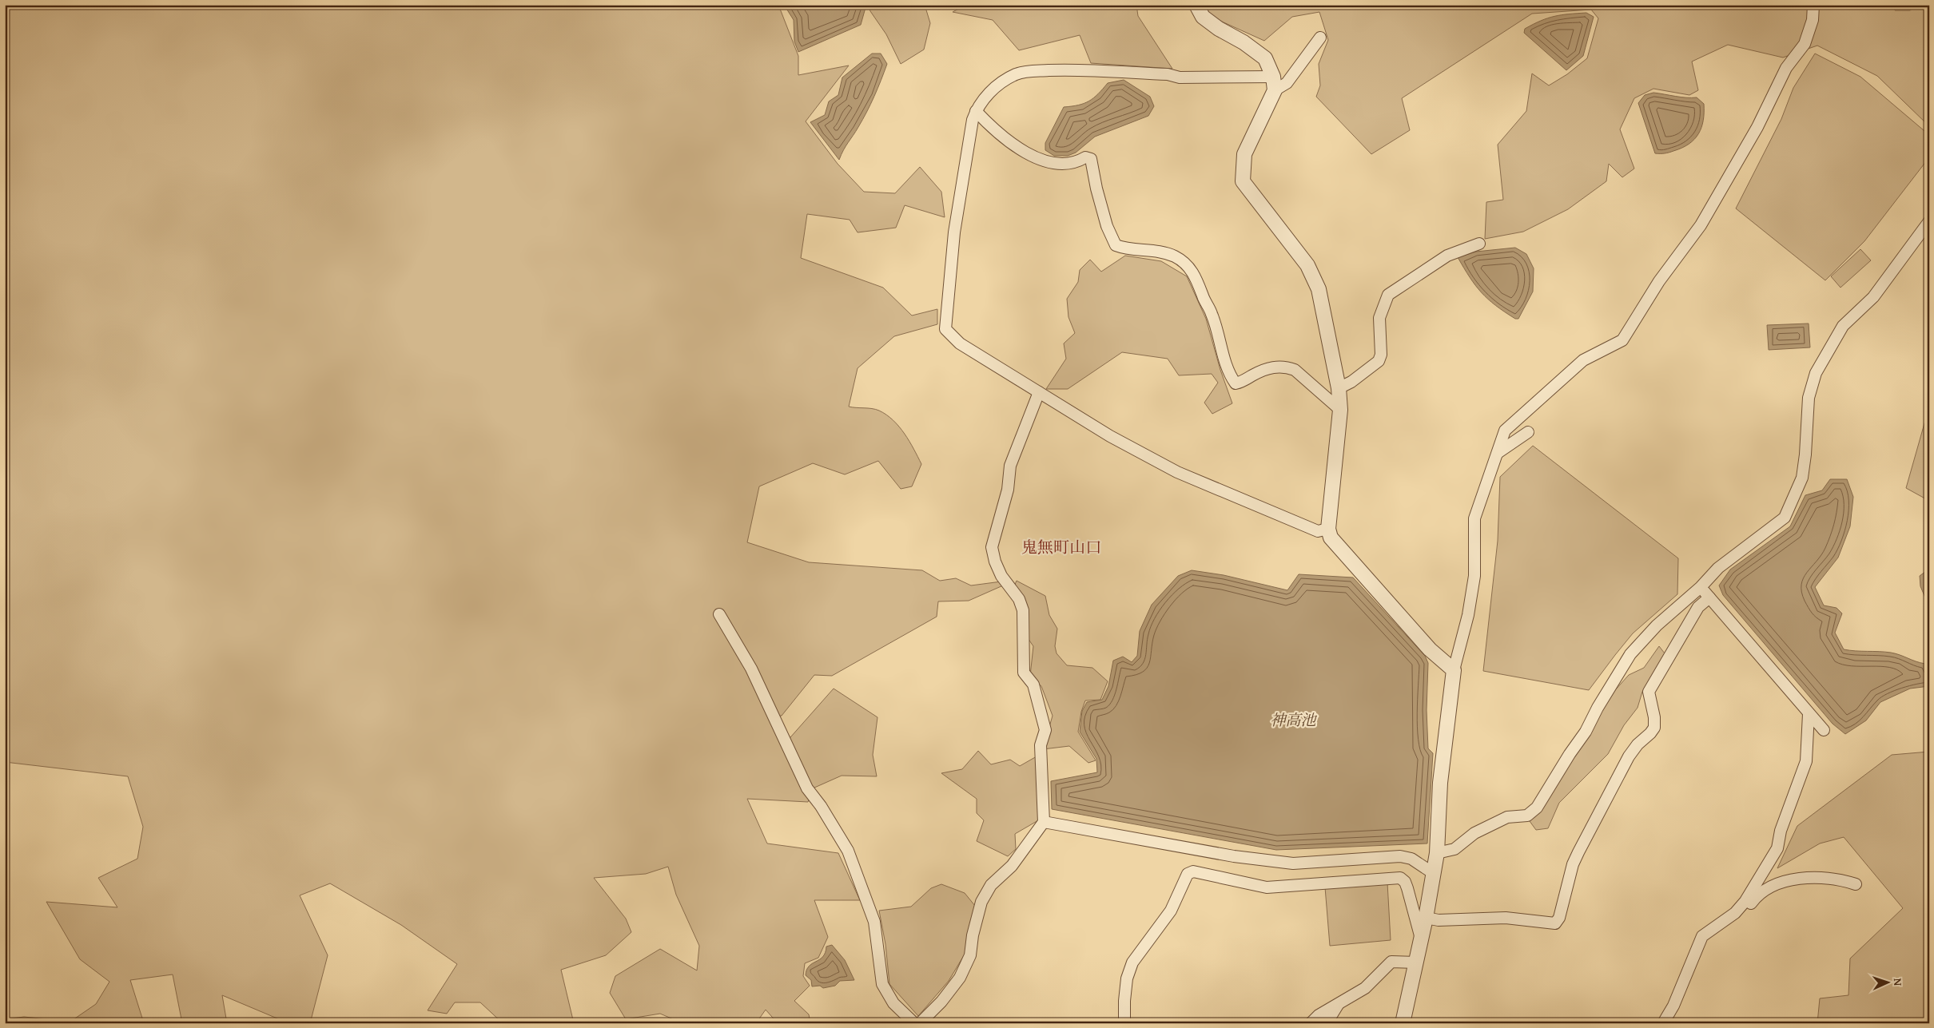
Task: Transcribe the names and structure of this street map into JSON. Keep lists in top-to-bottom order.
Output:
{
  "districts": ["鬼無町山口"],
  "water": ["神高池"],
  "north": "right"
}
